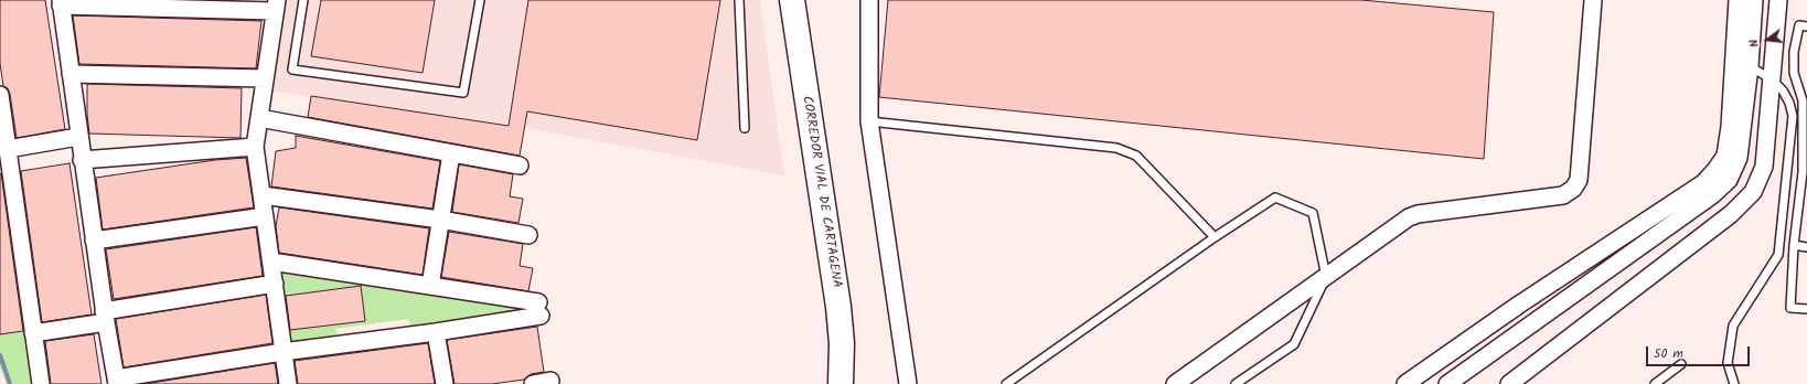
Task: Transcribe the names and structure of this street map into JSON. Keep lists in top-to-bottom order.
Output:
{
  "streets": {
    "main road": ["CORREDOR VIAL DE CARTAGENA"]
  },
  "scale_bar": "50 m",
  "north": "left"
}
